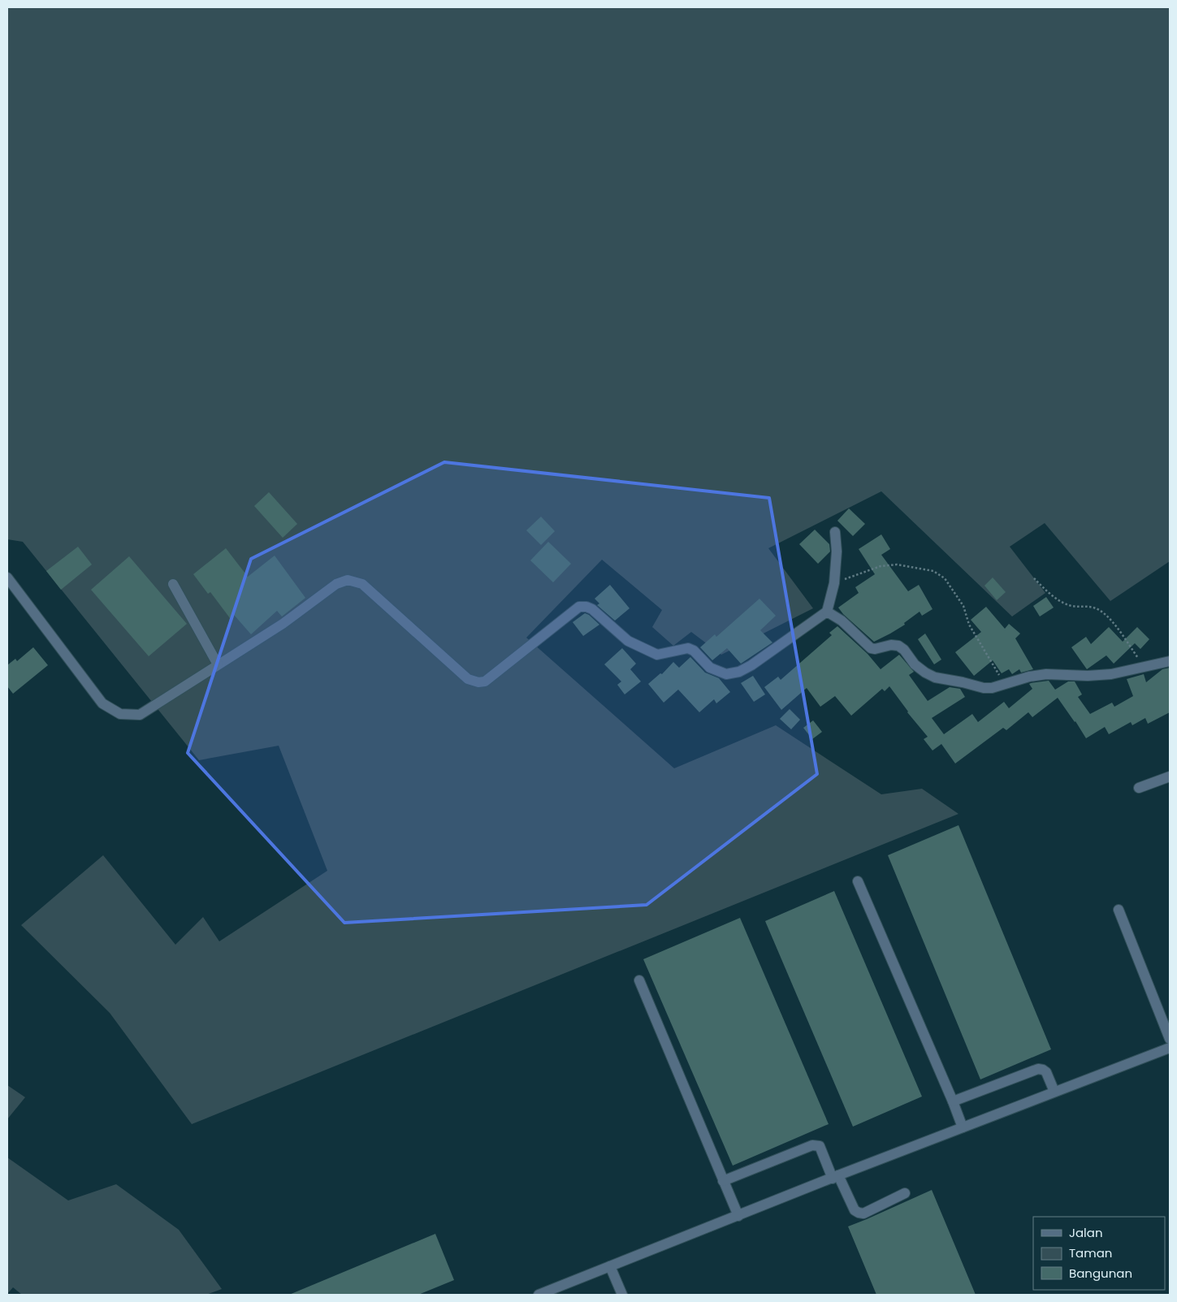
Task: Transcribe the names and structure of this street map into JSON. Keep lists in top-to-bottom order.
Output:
{
  "legend": ["Jalan", "Taman", "Bangunan"]
}
